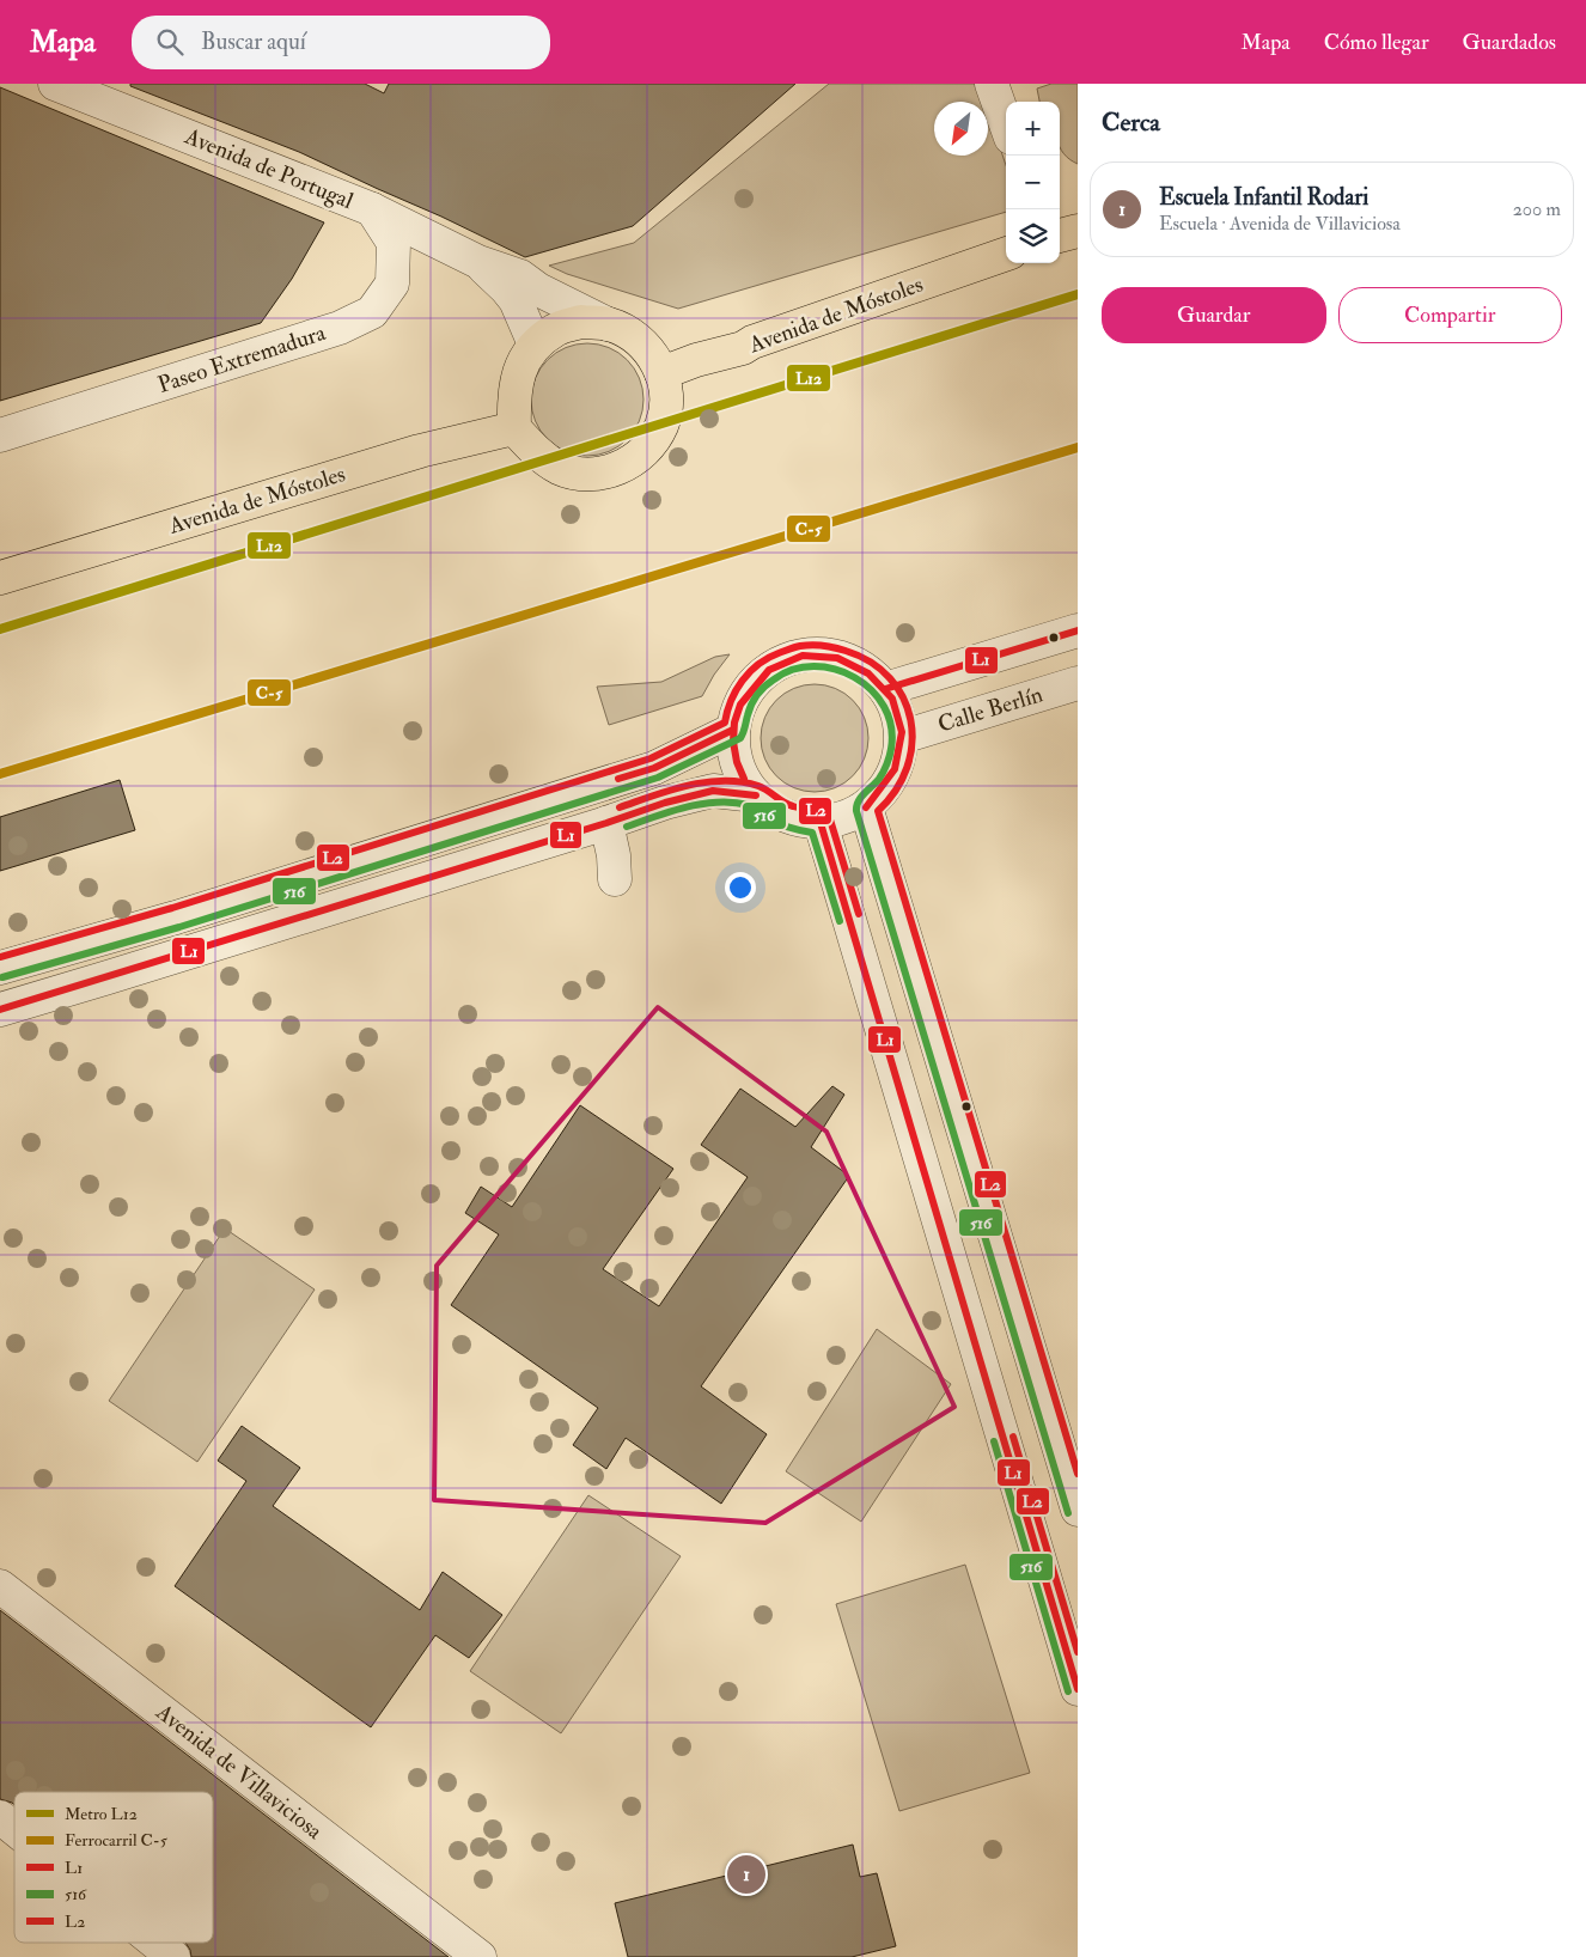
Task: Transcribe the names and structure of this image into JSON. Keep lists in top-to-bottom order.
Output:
{
  "streets": {
    "main road": ["Avenida de Móstoles"],
    "street": [
      "Avenida de Portugal",
      "Paseo Extremadura",
      "Calle Berlín",
      "Avenida de Villaviciosa"
    ]
  },
  "crossings": [
    ["Avenida de Portugal", "Avenida de Móstoles"],
    ["Avenida de Portugal", "Paseo Extremadura"]
  ],
  "lines": [
    "metro line L12",
    "rail line C-5",
    "transit line L1",
    "transit line L2",
    "transit line 516"
  ],
  "legend": [
    "Metro L12",
    "Ferrocarril C-5",
    "L1",
    "516",
    "L2"
  ],
  "north": "bottom left",
  "page": {
    "header": "Mapa",
    "search": "Buscar aquí",
    "nav": ["Mapa", "Cómo llegar", "Guardados"],
    "heading": "Cerca",
    "map_buttons": ["+", "−"],
    "list": [
      {
        "mark": "1",
        "name": "Escuela Infantil Rodari",
        "note": "Escuela · Avenida de Villaviciosa",
        "value": "200 m"
      }
    ],
    "buttons": ["Guardar", "Compartir"],
    "pins": "1"
  }
}
